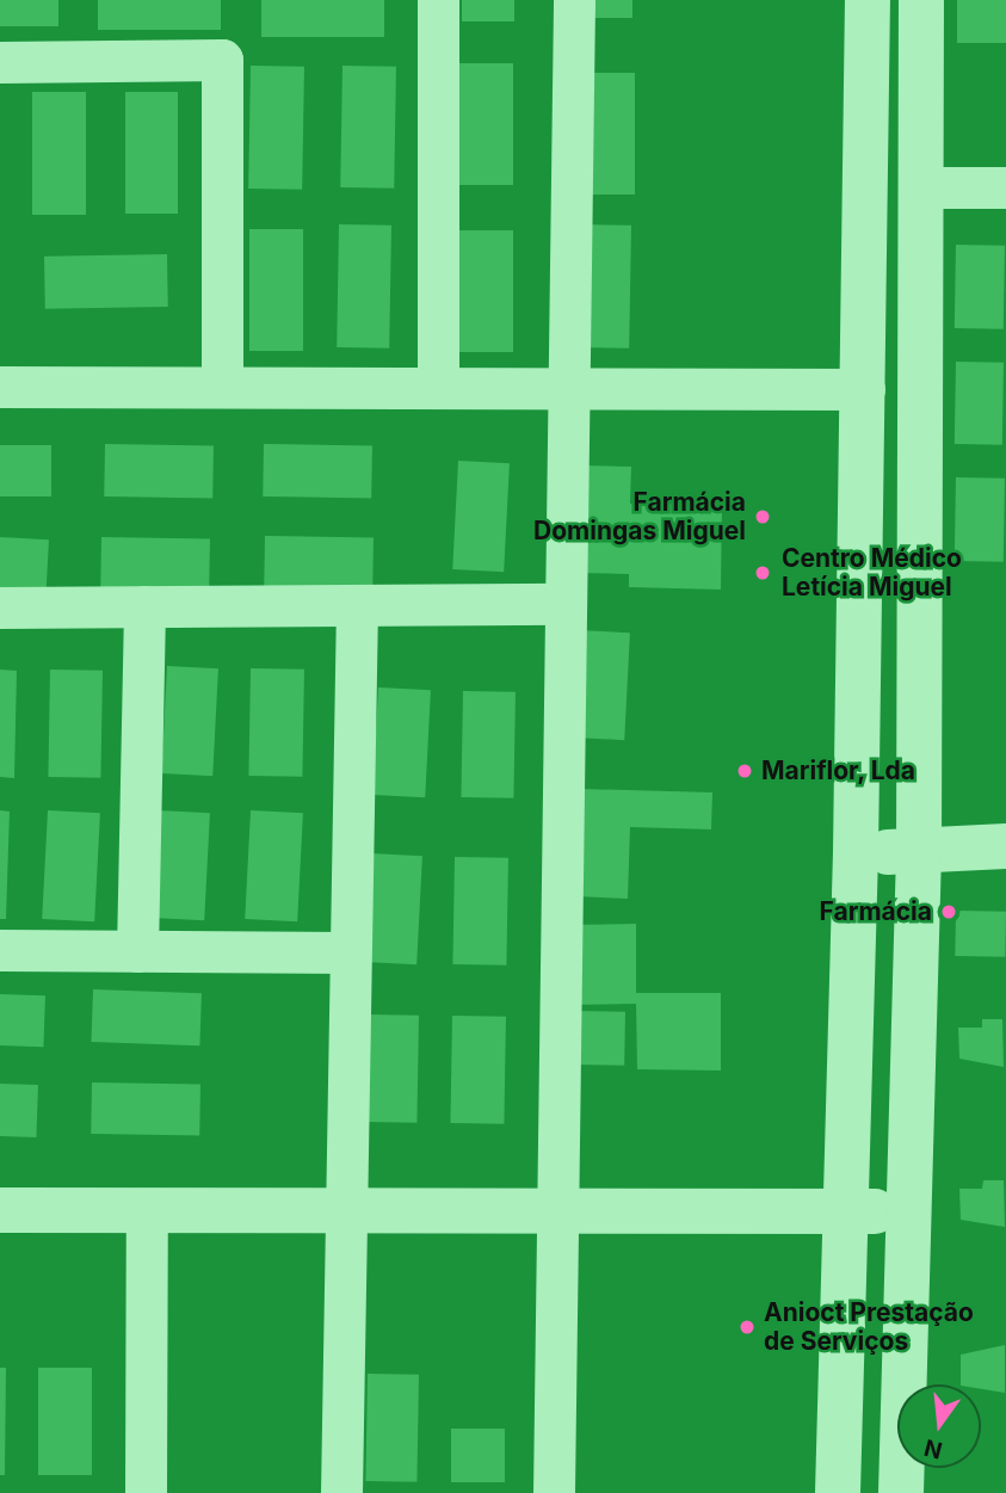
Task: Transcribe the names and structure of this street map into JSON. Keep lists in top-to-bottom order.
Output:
{
  "places": [
    "Farmácia Domingas Miguel",
    "Centro Médico Letícia Miguel",
    "Mariflor, Lda",
    "Farmácia",
    "Anioct Prestação de Serviços"
  ],
  "north": "bottom"
}
